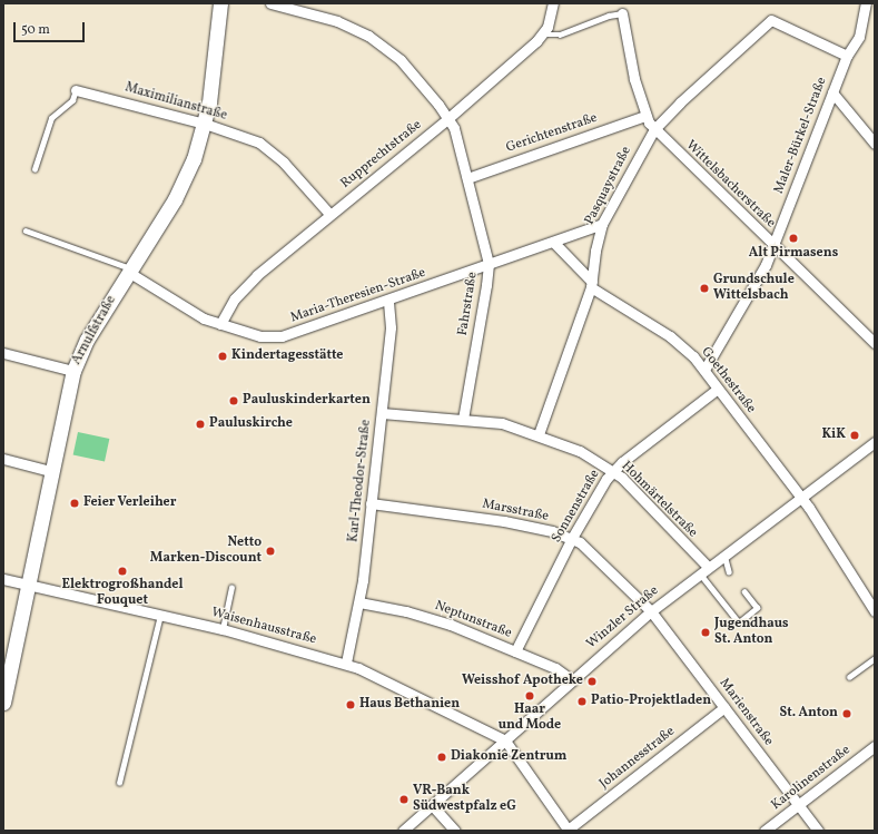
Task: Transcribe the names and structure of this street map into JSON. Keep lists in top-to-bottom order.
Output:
{
  "streets": {
    "street": [
      "Maximilianstraße",
      "Gerichtenstraße",
      "Maler-Bürkel-Straße",
      "Rupprechtstraße",
      "Wittelsbacherstraße",
      "Pasquaystraße",
      "Maria-Theresien-Straße",
      "Fahrstraße",
      "Arnulfstraße",
      "Goethestraße",
      "Karl-Theodor-Straße",
      "Hohmärtelstraße",
      "Sonnenstraße",
      "Marsstraße",
      "Winzler Straße",
      "Neptunstraße",
      "Waisenhausstraße",
      "Marienstraße",
      "Johannesstraße",
      "Karolinenstraße"
    ]
  },
  "crossings": [
    ["Maximilianstraße", "Rupprechtstraße"],
    ["Maximilianstraße", "Arnulfstraße"],
    ["Gerichtenstraße", "Wittelsbacherstraße"],
    ["Gerichtenstraße", "Fahrstraße"],
    ["Maler-Bürkel-Straße", "Wittelsbacherstraße"],
    ["Maler-Bürkel-Straße", "Pasquaystraße"],
    ["Maler-Bürkel-Straße", "Goethestraße"],
    ["Rupprechtstraße", "Maria-Theresien-Straße"],
    ["Rupprechtstraße", "Fahrstraße"],
    ["Wittelsbacherstraße", "Pasquaystraße"],
    ["Pasquaystraße", "Maria-Theresien-Straße"],
    ["Pasquaystraße", "Goethestraße"],
    ["Pasquaystraße", "Hohmärtelstraße"],
    ["Maria-Theresien-Straße", "Fahrstraße"],
    ["Maria-Theresien-Straße", "Arnulfstraße"],
    ["Maria-Theresien-Straße", "Goethestraße"],
    ["Maria-Theresien-Straße", "Karl-Theodor-Straße"],
    ["Fahrstraße", "Hohmärtelstraße"],
    ["Arnulfstraße", "Waisenhausstraße"],
    ["Goethestraße", "Sonnenstraße"],
    ["Goethestraße", "Winzler Straße"],
    ["Karl-Theodor-Straße", "Hohmärtelstraße"],
    ["Karl-Theodor-Straße", "Marsstraße"],
    ["Karl-Theodor-Straße", "Neptunstraße"],
    ["Karl-Theodor-Straße", "Waisenhausstraße"],
    ["Hohmärtelstraße", "Sonnenstraße"],
    ["Hohmärtelstraße", "Winzler Straße"],
    ["Sonnenstraße", "Marsstraße"],
    ["Sonnenstraße", "Neptunstraße"],
    ["Marsstraße", "Winzler Straße"],
    ["Marsstraße", "Marienstraße"],
    ["Winzler Straße", "Neptunstraße"],
    ["Winzler Straße", "Waisenhausstraße"],
    ["Winzler Straße", "Marienstraße"],
    ["Marienstraße", "Johannesstraße"],
    ["Marienstraße", "Karolinenstraße"]
  ],
  "places": [
    "Alt Pirmasens",
    "Grundschule Wittelsbach",
    "Kindertagesstätte",
    "Pauluskinderkarten",
    "Pauluskirche",
    "KiK",
    "Feier Verleiher",
    "Netto Marken-Discount",
    "Elektrogroßhandel Fouquet",
    "Jugendhaus St. Anton",
    "Weisshof Apotheke",
    "Haar und Mode",
    "Patio-Projektladen",
    "Haus Bethanien",
    "St. Anton",
    "Diakonie Zentrum",
    "VR-Bank Südwestpfalz eG"
  ],
  "scale_bar": "50 m"
}
